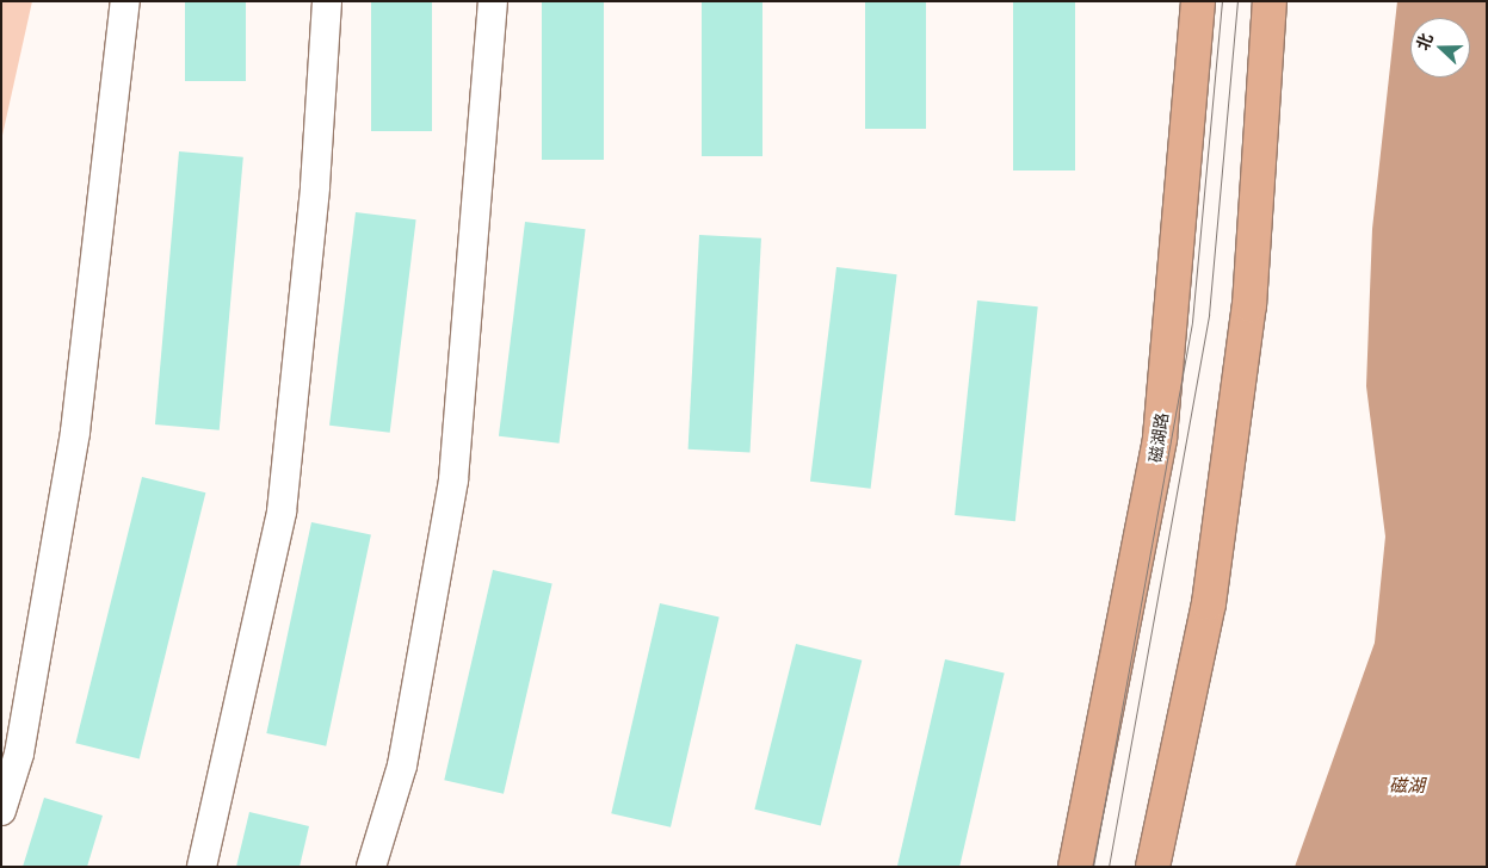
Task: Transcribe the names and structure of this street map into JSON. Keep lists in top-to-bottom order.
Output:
{
  "streets": {
    "main road": ["磁湖路"]
  },
  "water": ["磁湖"],
  "north": "left"
}
